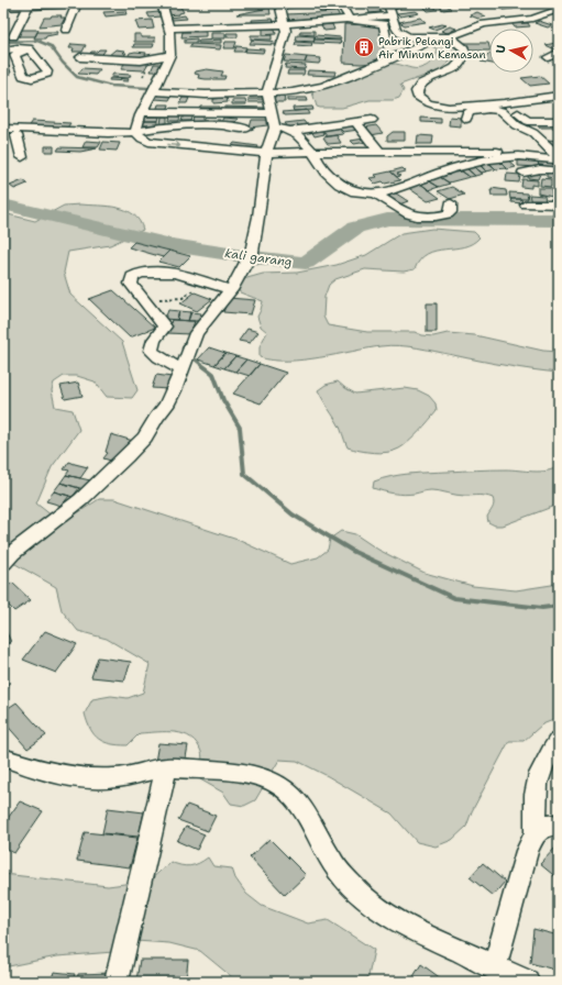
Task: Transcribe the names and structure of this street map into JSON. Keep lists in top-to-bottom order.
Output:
{
  "water": ["kali garang"],
  "places": {
    "building": ["Pabrik Pelangi Air Minum Kemasan"]
  },
  "north": "left"
}
